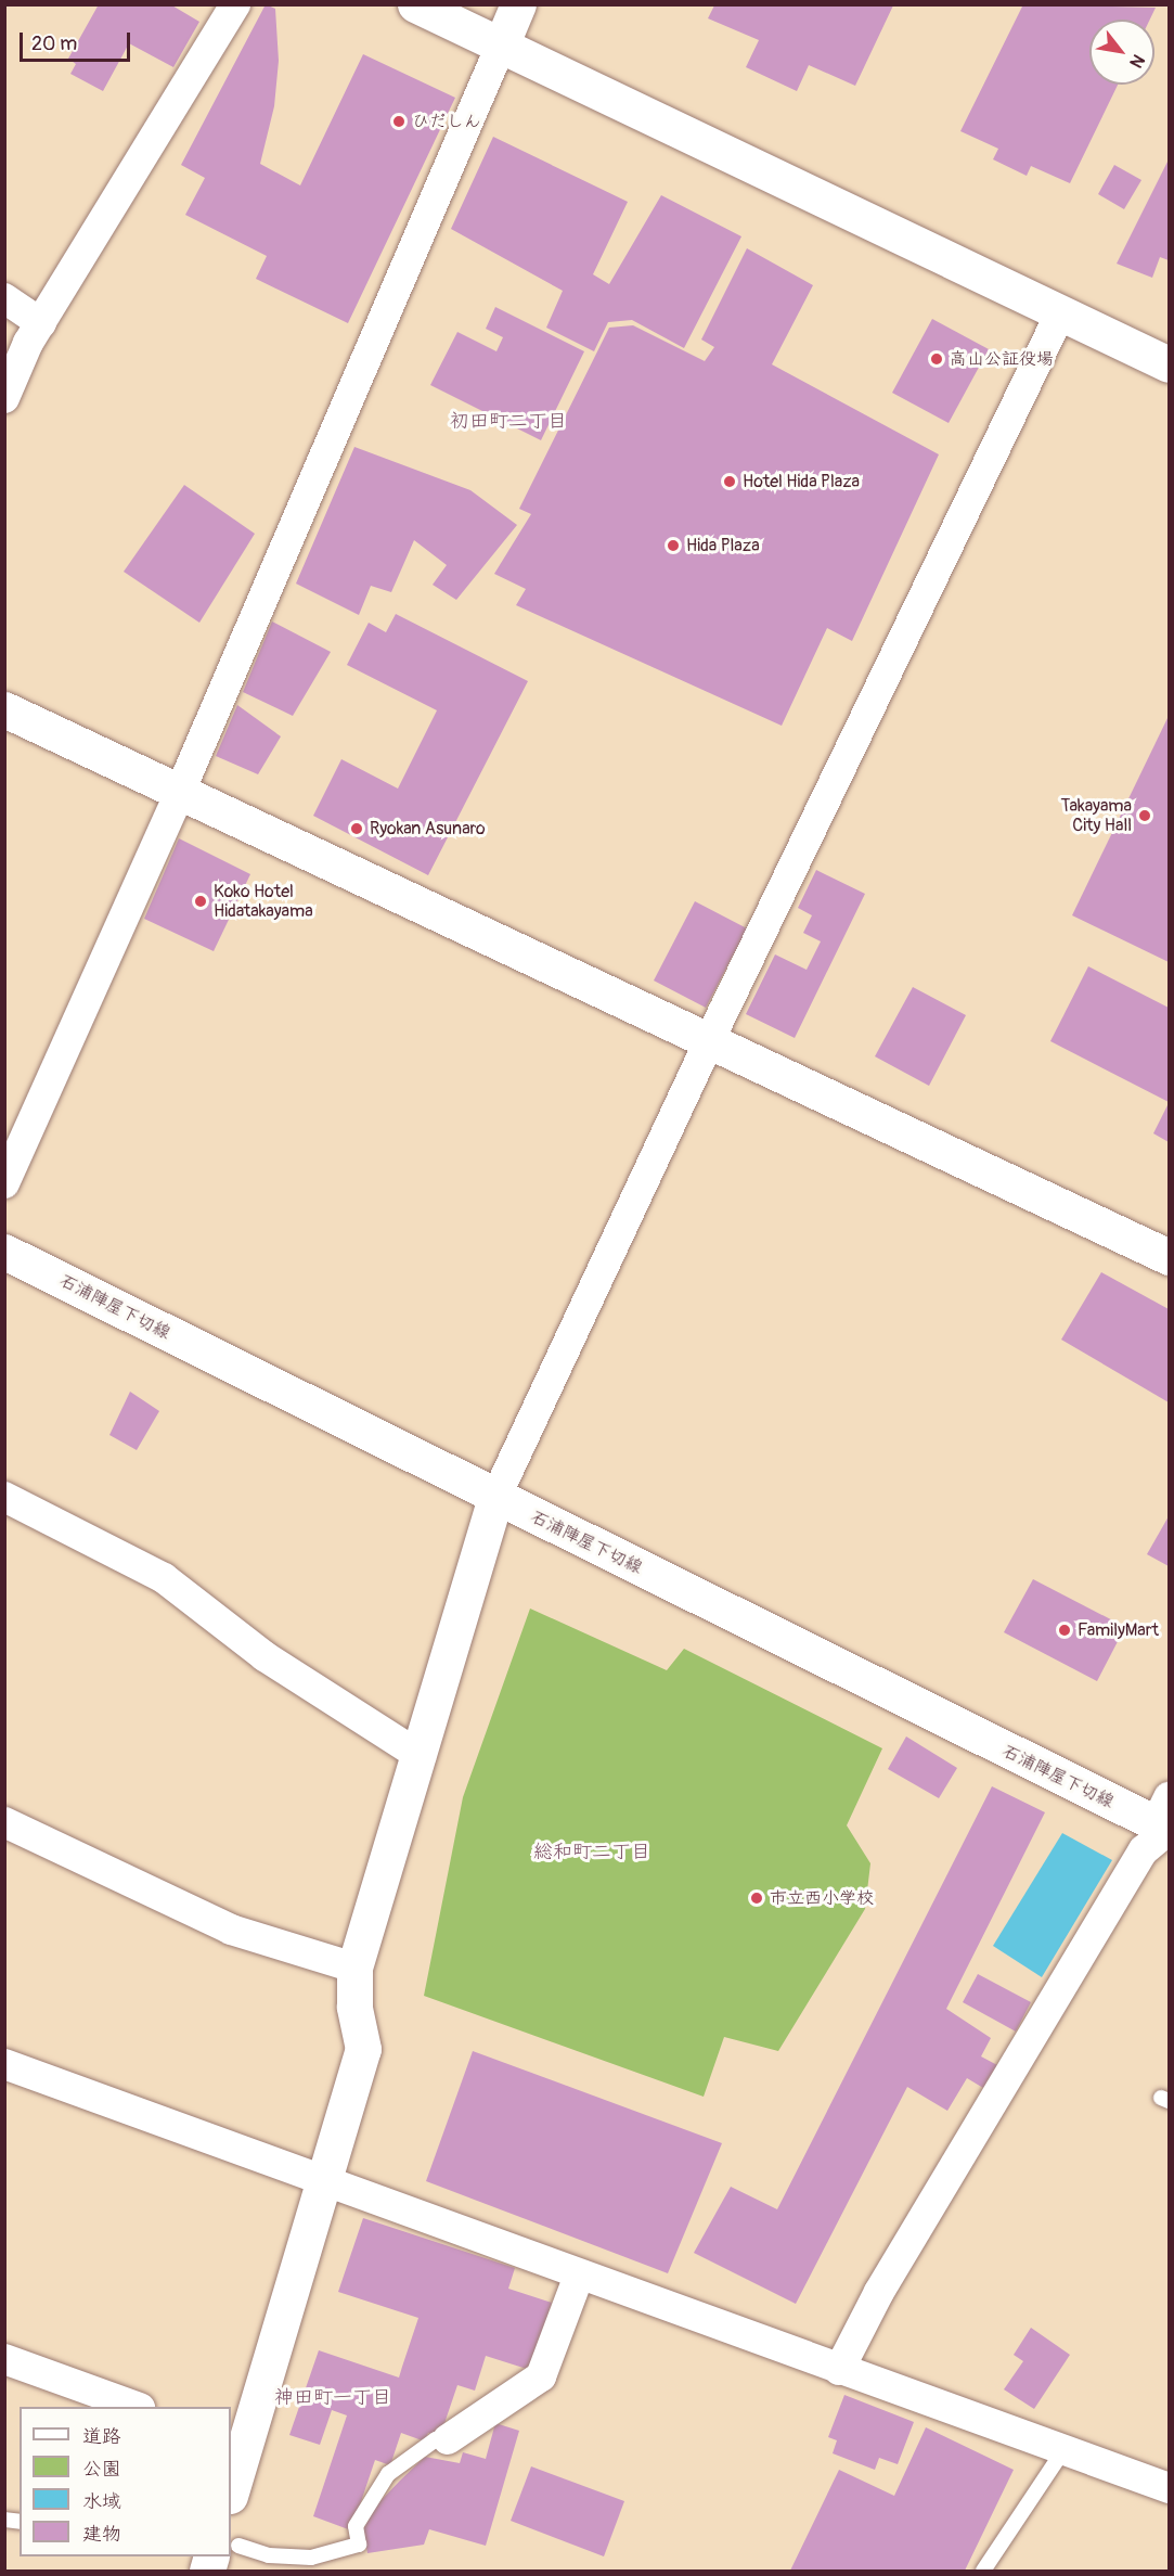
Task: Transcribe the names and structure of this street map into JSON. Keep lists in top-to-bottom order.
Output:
{
  "streets": {
    "street": ["石浦陣屋下切線"]
  },
  "districts": ["初田町二丁目", "総和町二丁目", "神田町一丁目"],
  "places": [
    "ひだしん",
    "高山公証役場",
    "Hotel Hida Plaza",
    "Hida Plaza",
    "Takayama City Hall",
    "Ryokan Asunaro",
    "Koko Hotel Hidatakayama",
    "FamilyMart",
    "市立西小学校"
  ],
  "legend": [
    "道路",
    "公園",
    "水域",
    "建物"
  ],
  "scale_bar": "20 m",
  "north": "bottom right"
}
